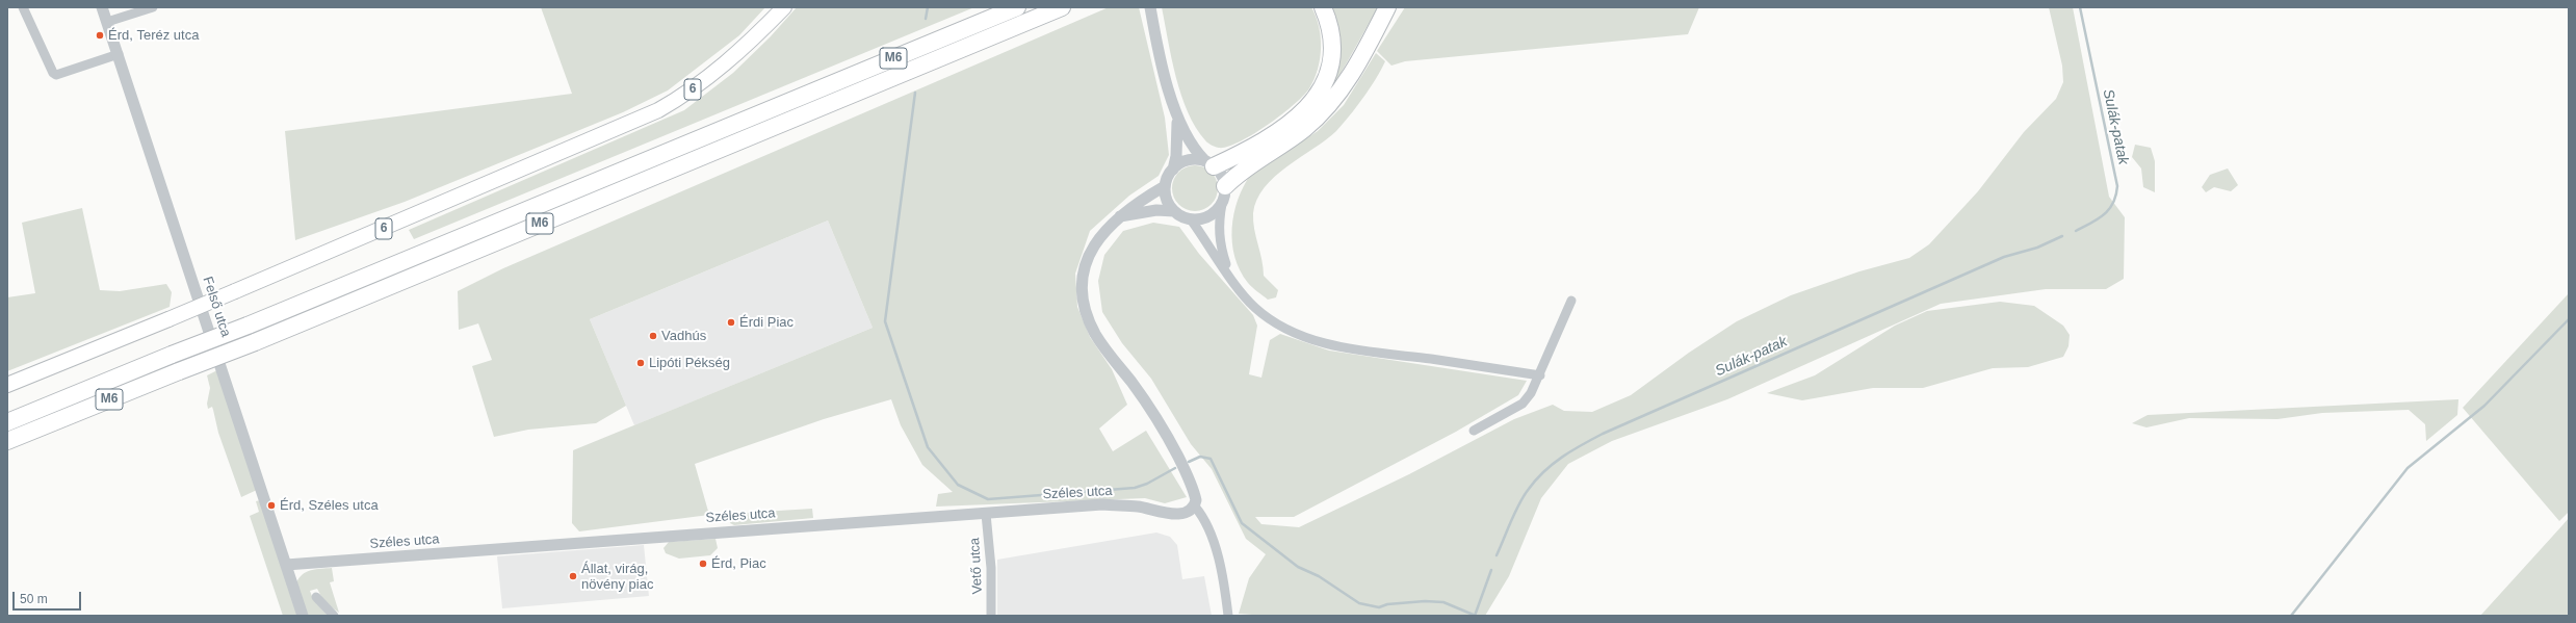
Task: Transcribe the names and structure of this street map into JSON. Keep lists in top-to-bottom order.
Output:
{
  "streets": {
    "highway": ["M6"],
    "main road": ["6"],
    "street": ["Felső utca", "Széles utca", "Vető utca"]
  },
  "crossings": [
    ["Felső utca", "Széles utca"],
    ["Széles utca", "Vető utca"]
  ],
  "water": ["Sulák-patak"],
  "places": [
    "Érd, Teréz utca",
    "Érdi Piac",
    "Vadhús",
    "Lipóti Pékség",
    "Érd, Széles utca",
    "Érd, Piac",
    "Állat, virág, növény piac"
  ],
  "scale_bar": "50 m"
}
